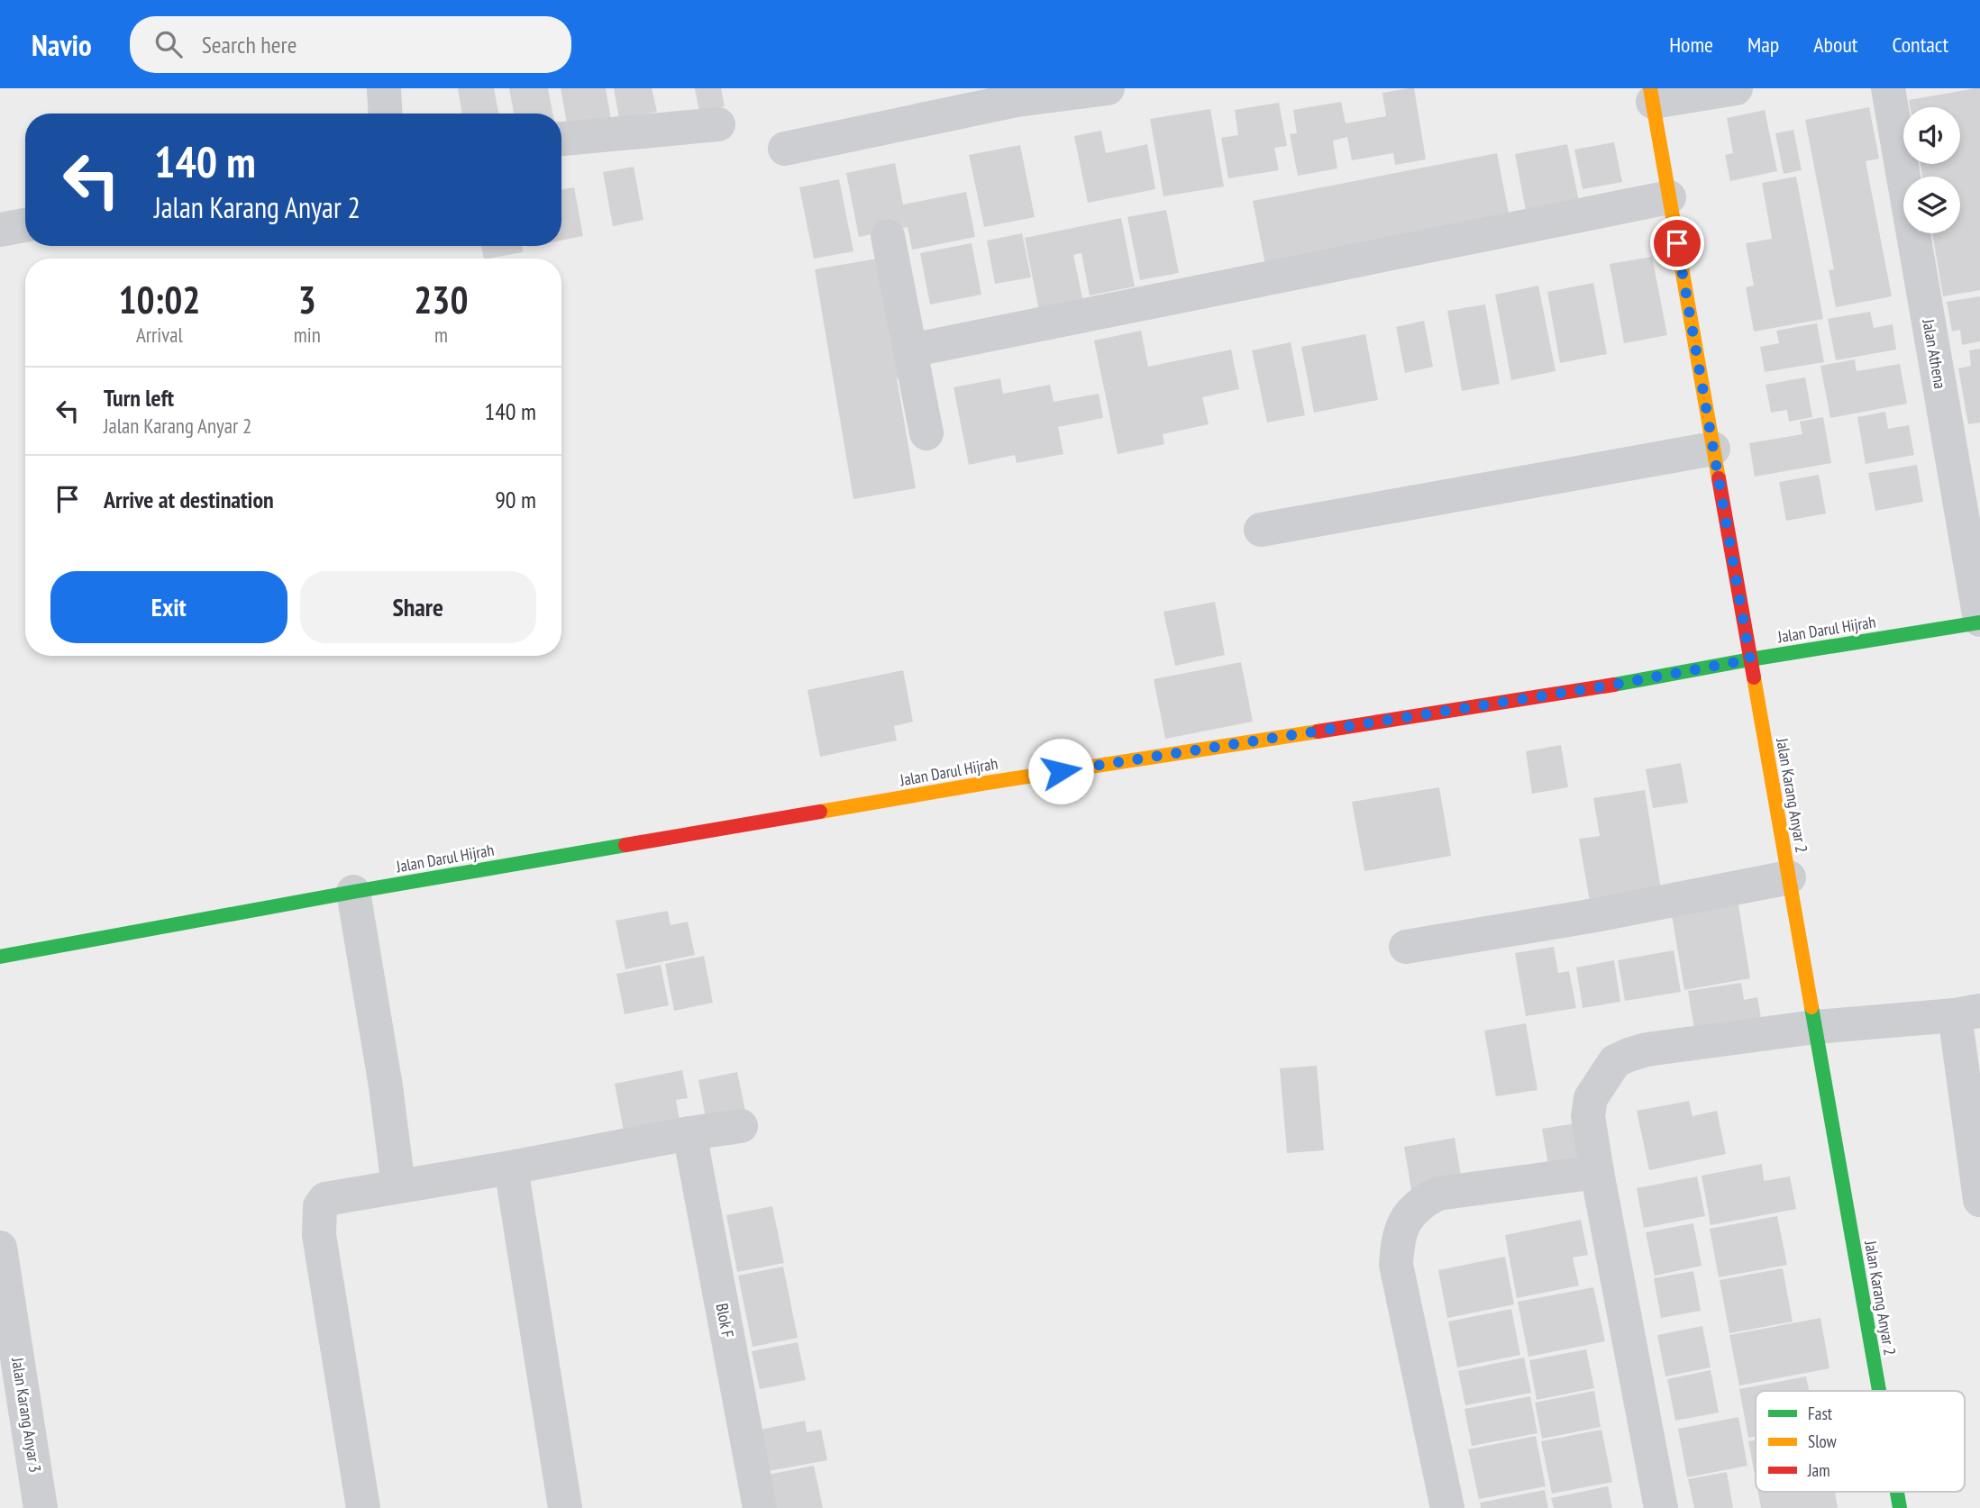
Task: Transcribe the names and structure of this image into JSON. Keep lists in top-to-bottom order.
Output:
{
  "streets": {
    "street": [
      "Jalan Athena",
      "Jalan Darul Hijrah",
      "Jalan Karang Anyar 2",
      "Blok F",
      "Jalan Karang Anyar 3"
    ]
  },
  "crossings": [
    ["Jalan Athena", "Jalan Darul Hijrah"],
    ["Jalan Darul Hijrah", "Jalan Karang Anyar 2"]
  ],
  "legend": ["Fast", "Slow", "Jam"],
  "page": {
    "header": "Navio",
    "search": "Search here",
    "nav": [
      "Home",
      "Map",
      "About",
      "Contact"
    ],
    "turn": ["140 m", "Jalan Karang Anyar 2"],
    "eta": [
      "10:02",
      "Arrival",
      "3",
      "min",
      "230",
      "m"
    ],
    "list": [
      {
        "name": "Turn left",
        "note": "Jalan Karang Anyar 2",
        "value": "140 m"
      },
      {
        "name": "Arrive at destination",
        "value": "90 m"
      }
    ],
    "buttons": ["Exit", "Share"]
  }
}
